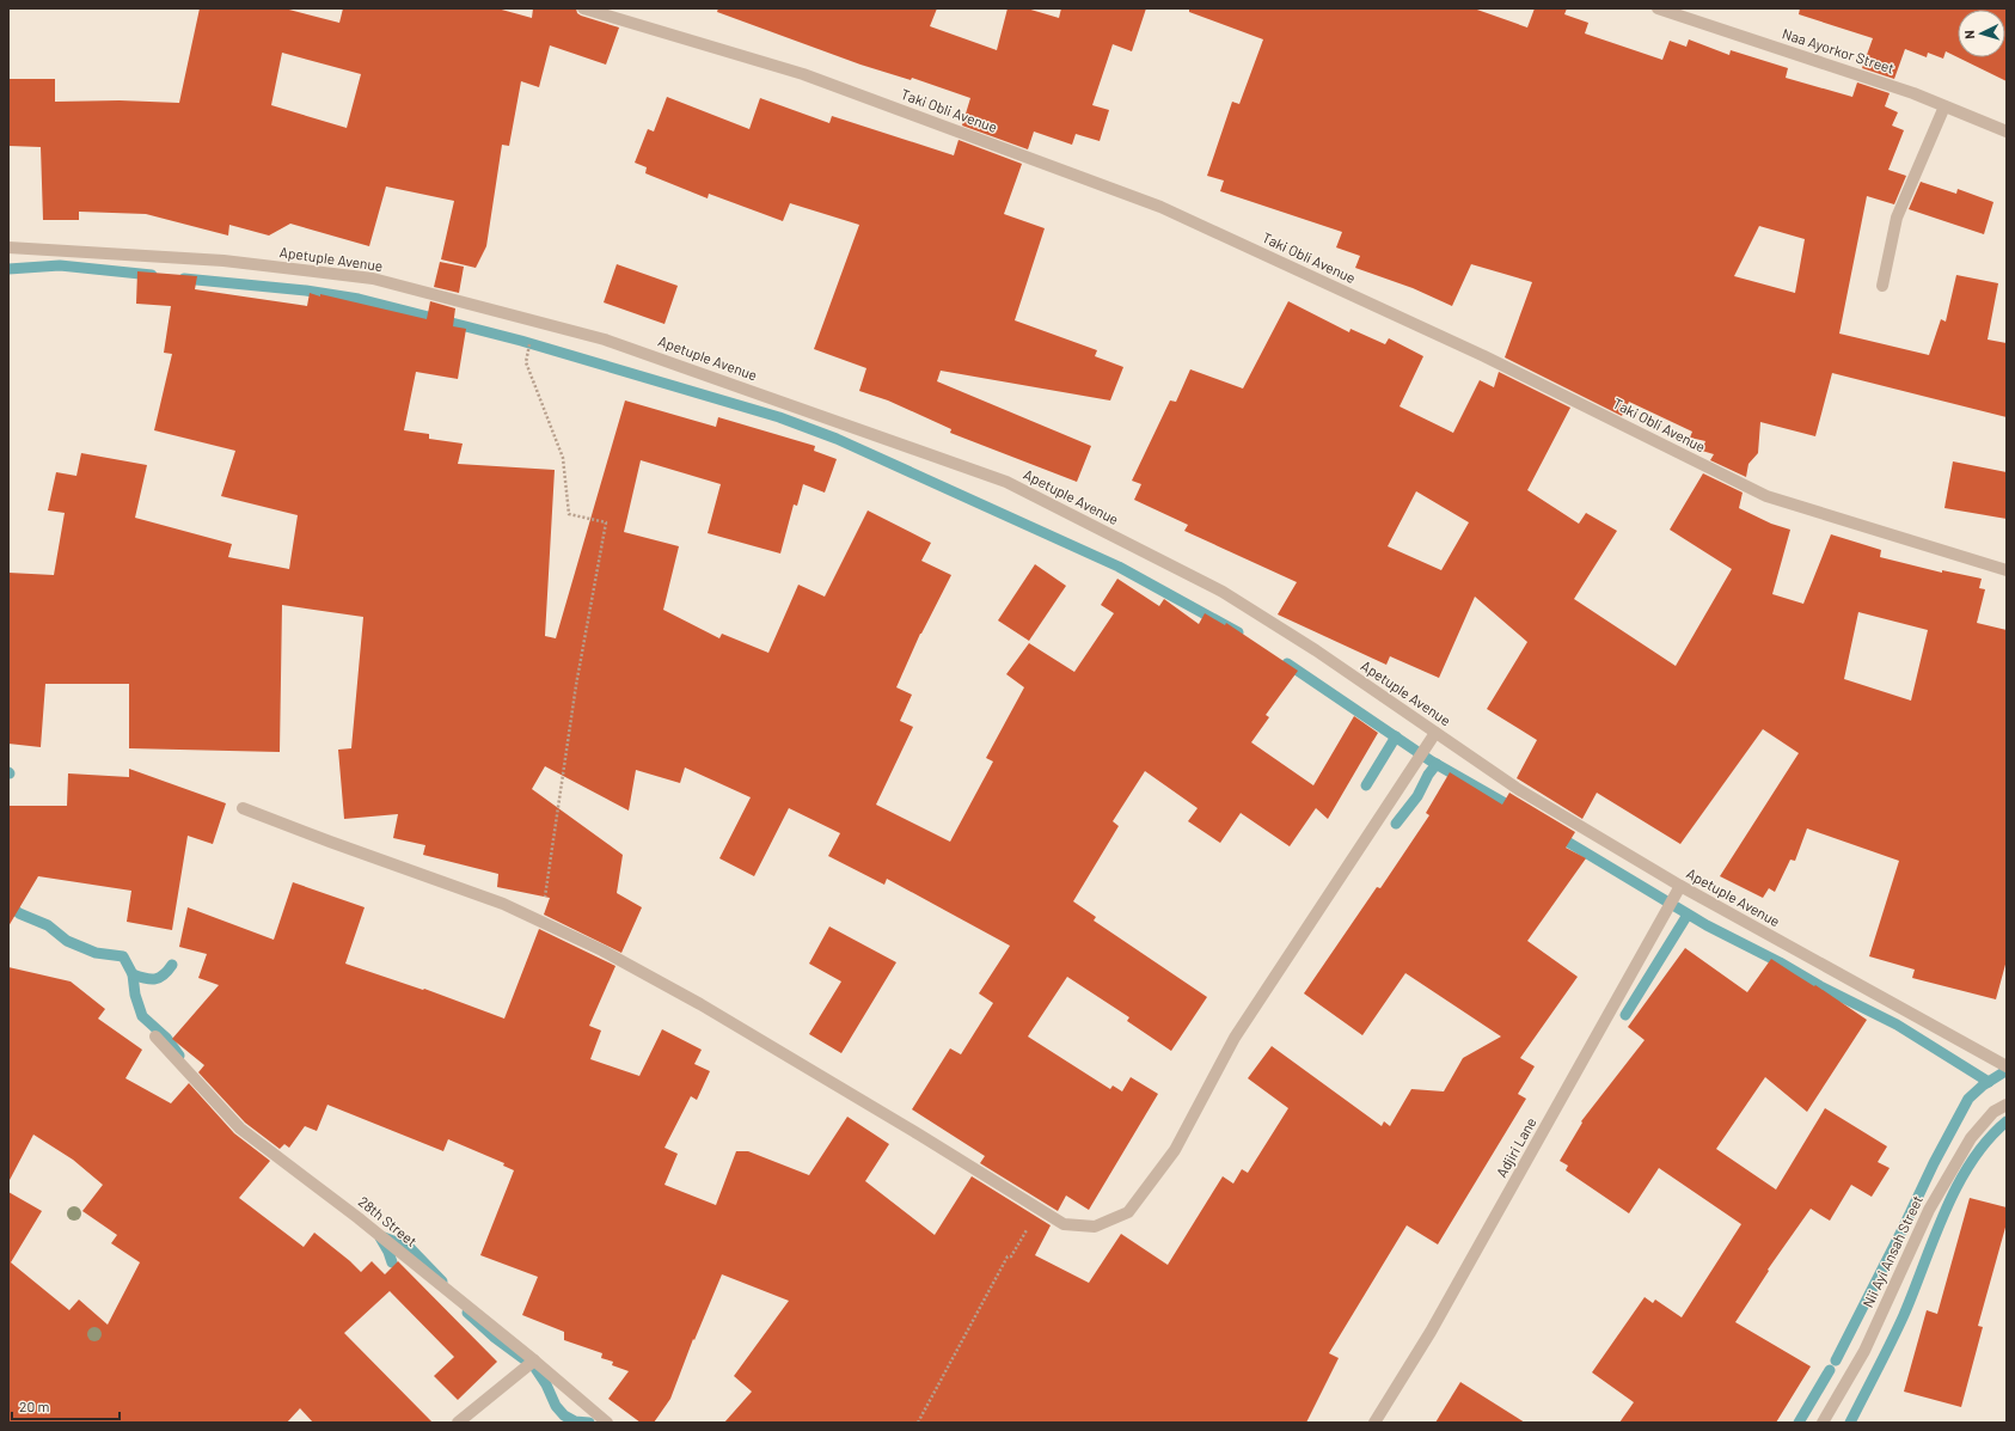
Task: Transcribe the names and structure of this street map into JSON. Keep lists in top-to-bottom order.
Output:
{
  "streets": {
    "street": [
      "Naa Ayorkor Street",
      "Taki Obli Avenue",
      "Apetuple Avenue",
      "Adjiri Lane",
      "28th Street",
      "Nii Ayi Ansah Street"
    ]
  },
  "crossings": [
    ["Apetuple Avenue", "Adjiri Lane"]
  ],
  "scale_bar": "20 m",
  "north": "left"
}
